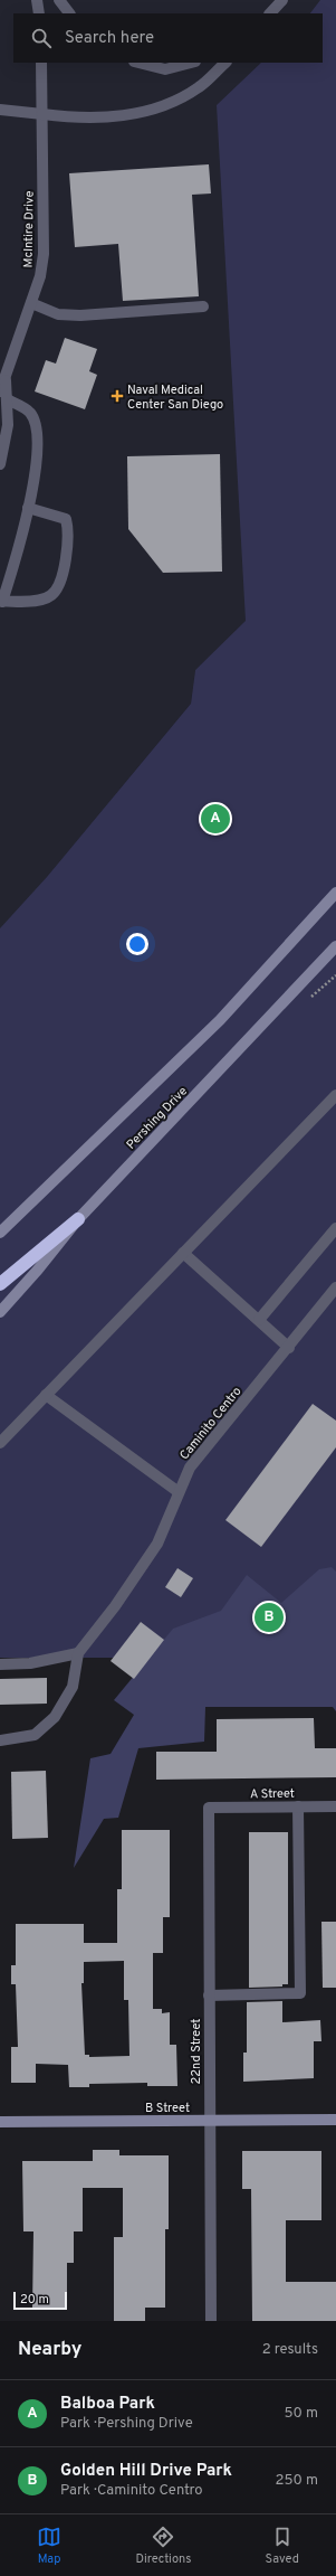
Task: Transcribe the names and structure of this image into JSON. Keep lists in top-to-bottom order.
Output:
{
  "streets": {
    "main road": ["Pershing Drive", "B Street"],
    "street": [
      "McIntire Drive",
      "Caminito Centro",
      "A Street",
      "22nd Street"
    ]
  },
  "crossings": [
    ["A Street", "22nd Street"],
    ["22nd Street", "B Street"]
  ],
  "places": {
    "health": ["Naval Medical Center San Diego"]
  },
  "scale_bar": "20 m",
  "page": {
    "search": "Search here",
    "pins": ["A", "B"],
    "scale": "20 m",
    "heading": ["Nearby", "2 results"],
    "list": [
      {
        "mark": "A",
        "name": "Balboa Park",
        "note": "Park · Pershing Drive",
        "value": "50 m"
      },
      {
        "mark": "B",
        "name": "Golden Hill Drive Park",
        "note": "Park · Caminito Centro",
        "value": "250 m"
      }
    ],
    "nav": ["Map", "Directions", "Saved"]
  }
}
